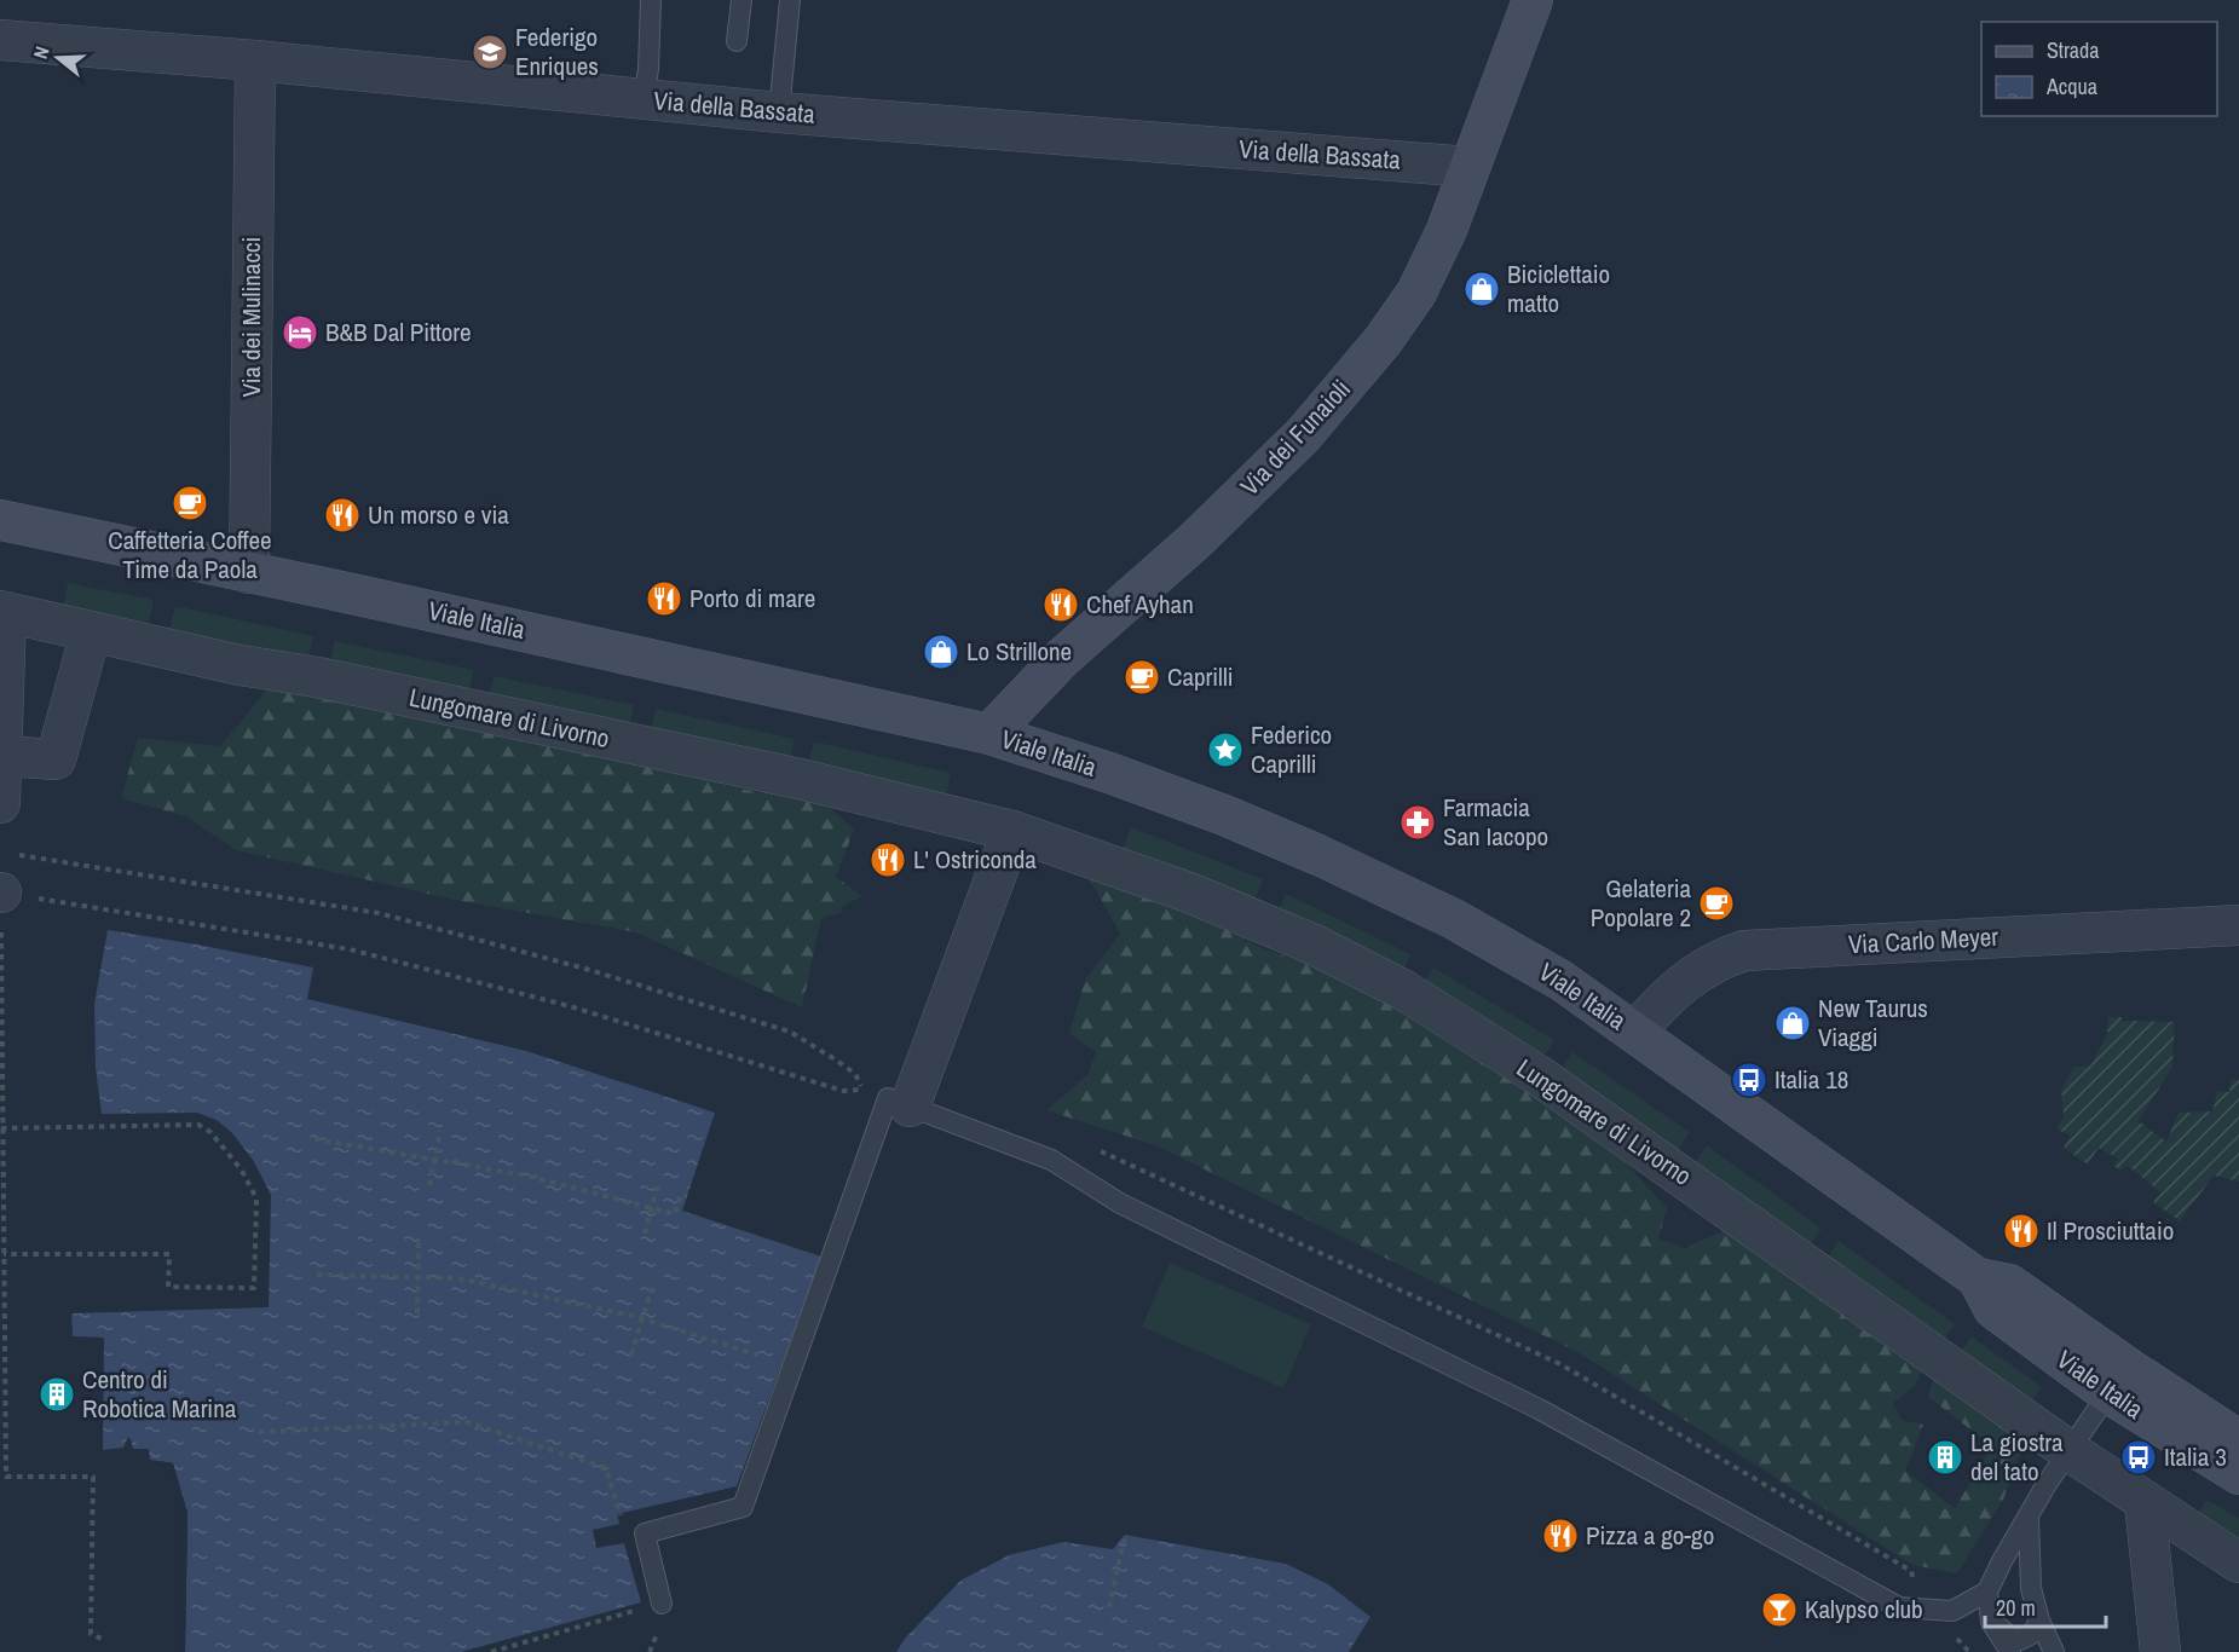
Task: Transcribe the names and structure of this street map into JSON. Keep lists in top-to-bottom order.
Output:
{
  "streets": {
    "main road": ["Via dei Funaioli", "Viale Italia"],
    "street": [
      "Via della Bassata",
      "Via dei Mulinacci",
      "Lungomare di Livorno",
      "Via Carlo Meyer"
    ]
  },
  "crossings": [
    ["Via della Bassata", "Via dei Mulinacci"],
    ["Via della Bassata", "Via dei Funaioli"],
    ["Via dei Mulinacci", "Viale Italia"],
    ["Via dei Funaioli", "Viale Italia"],
    ["Viale Italia", "Via Carlo Meyer"]
  ],
  "places": {
    "school or university": ["Federigo Enriques"],
    "shop": ["Biciclettaio matto", "Lo Strillone", "New Taurus Viaggi"],
    "hotel": ["B&B Dal Pittore"],
    "cafe": ["Caffetteria Coffee Time da Paola", "Caprilli", "Gelateria Popolare 2"],
    "restaurant": [
      "Un morso e via",
      "Porto di mare",
      "Chef Ayhan",
      "L' Ostriconda",
      "Il Prosciuttaio",
      "Pizza a go-go"
    ],
    "place": ["Federico Caprilli"],
    "pharmacy": ["Farmacia San Iacopo"],
    "bus stop": ["Italia 18", "Italia 3"],
    "building": ["Centro di Robotica Marina", "La giostra del tato"],
    "bar": ["Kalypso club"]
  },
  "legend": ["Strada", "Acqua"],
  "scale_bar": "20 m",
  "north": "left"
}
